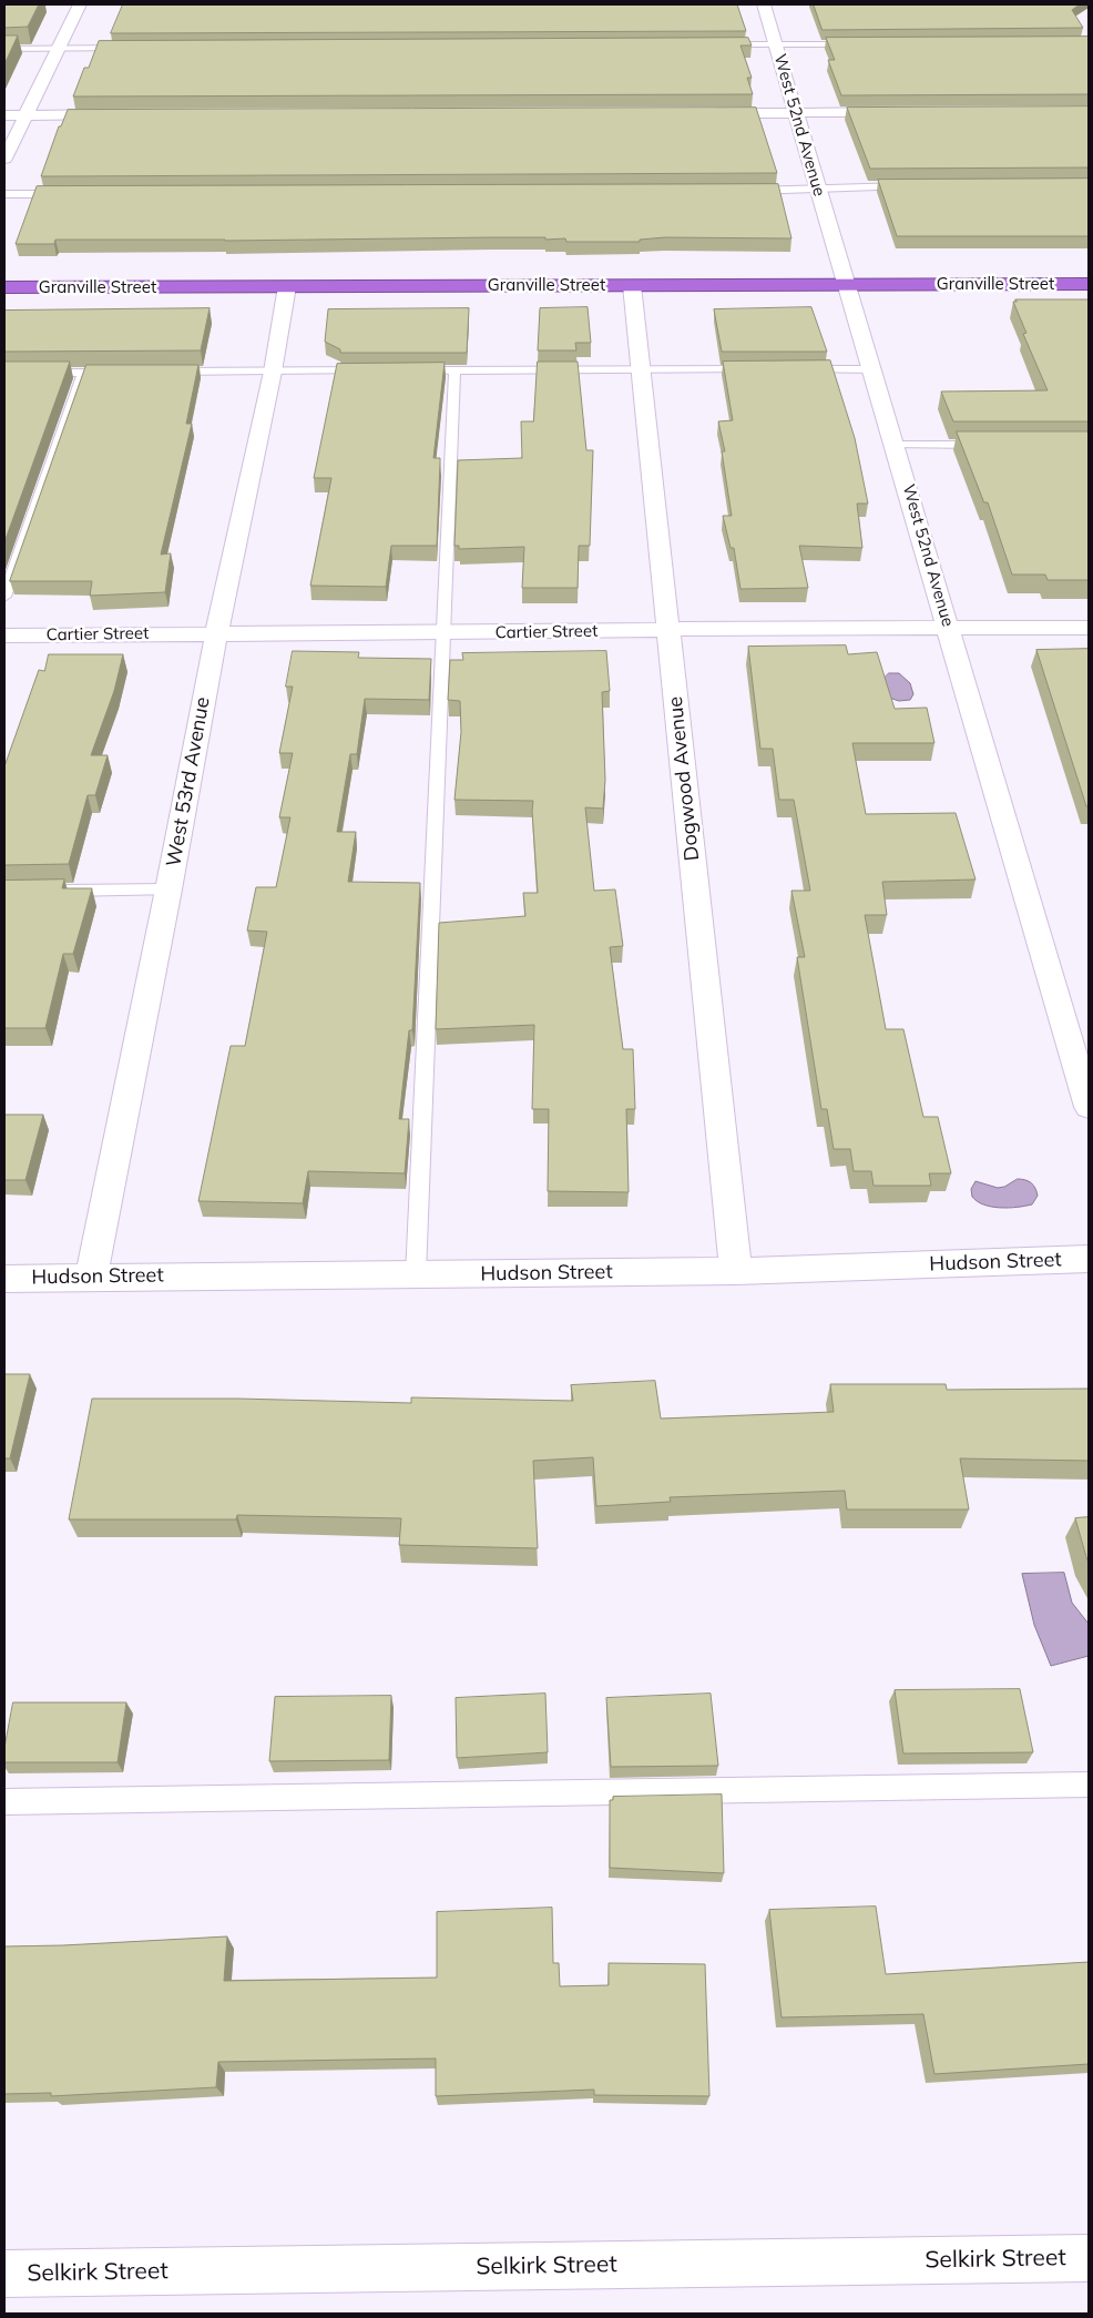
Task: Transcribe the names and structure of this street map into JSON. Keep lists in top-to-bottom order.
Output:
{
  "streets": {
    "highway": ["Granville Street"],
    "street": [
      "West 52nd Avenue",
      "Cartier Street",
      "Dogwood Avenue",
      "West 53rd Avenue",
      "Hudson Street",
      "Selkirk Street"
    ]
  },
  "crossings": [
    ["West 52nd Avenue", "Granville Street"],
    ["West 52nd Avenue", "Cartier Street"],
    ["Granville Street", "Dogwood Avenue"],
    ["Granville Street", "West 53rd Avenue"],
    ["Cartier Street", "Dogwood Avenue"],
    ["Cartier Street", "West 53rd Avenue"],
    ["Dogwood Avenue", "Hudson Street"],
    ["West 53rd Avenue", "Hudson Street"]
  ]
}
